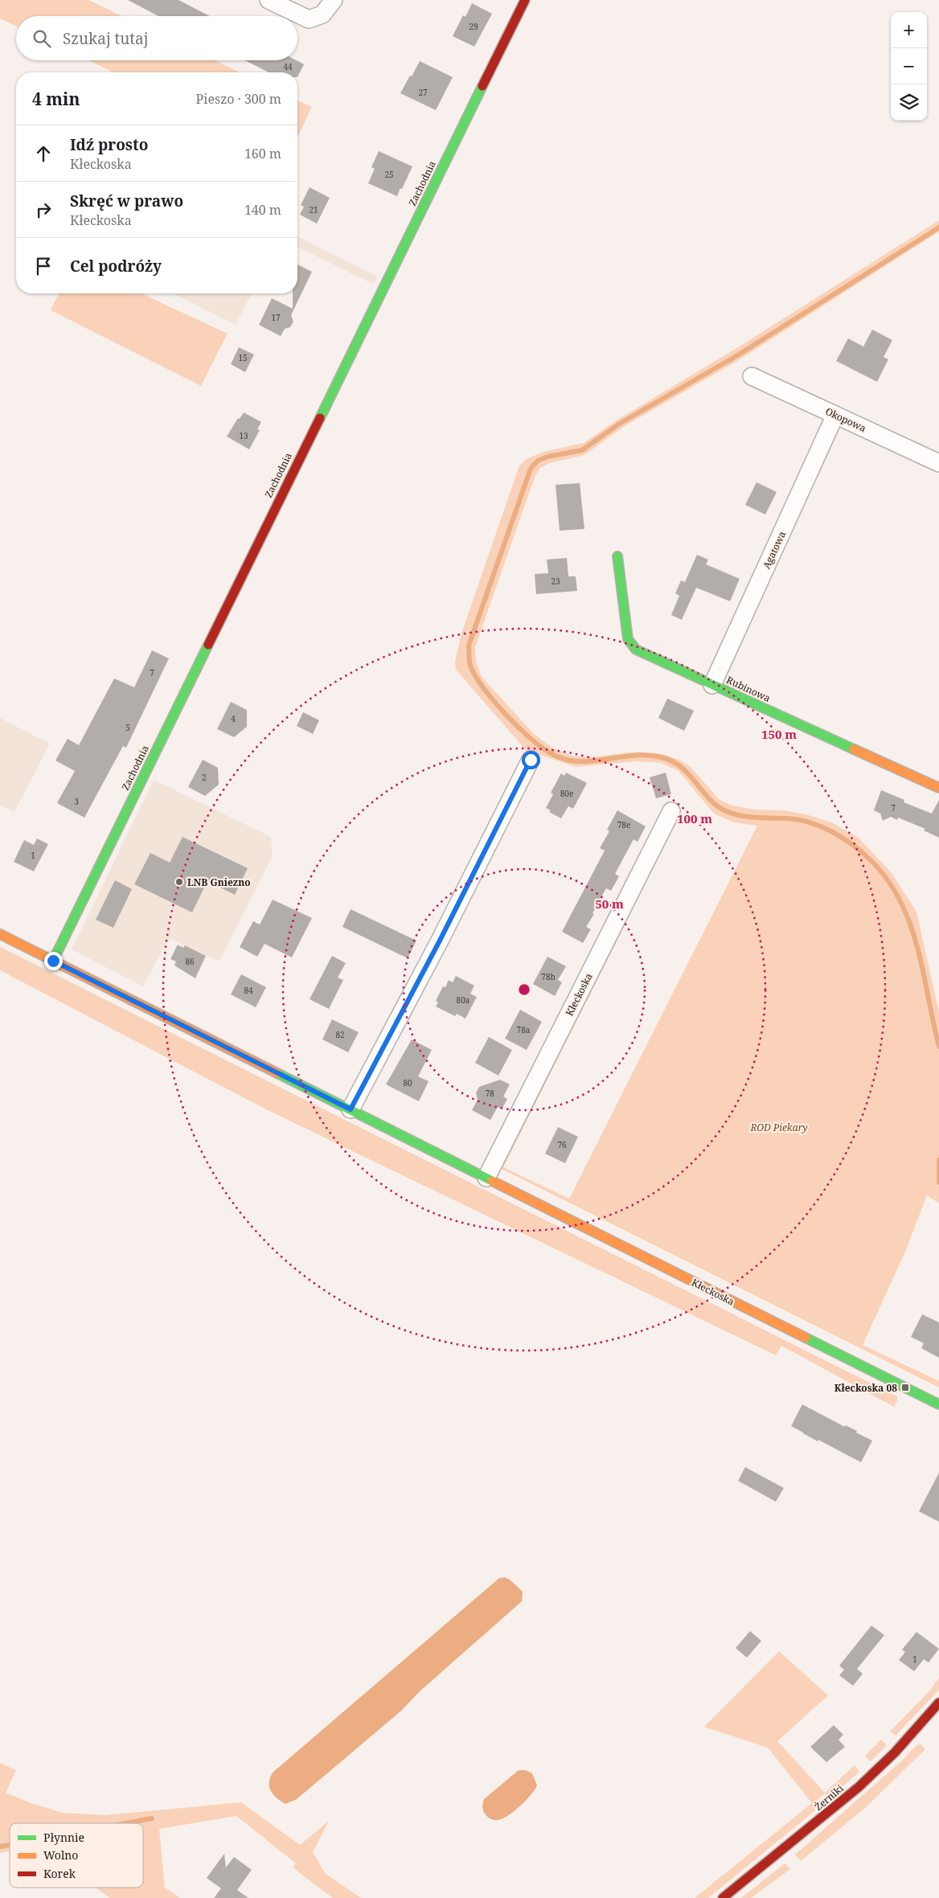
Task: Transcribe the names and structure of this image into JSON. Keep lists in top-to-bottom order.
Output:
{
  "streets": {
    "street": [
      "Zachodnia",
      "Okopowa",
      "Agatowa",
      "Rubinowa",
      "Kłeckoska",
      "Żerniki"
    ]
  },
  "crossings": [
    ["Zachodnia", "Kłeckoska"],
    ["Okopowa", "Agatowa"],
    ["Agatowa", "Rubinowa"]
  ],
  "parks": ["ROD Piekary"],
  "places": {
    "other": ["LNB Gniezno"],
    "transit": ["Kłeckoska 08"]
  },
  "house_numbers": [
    "29",
    "44",
    "27",
    "25",
    "21",
    "17",
    "15",
    "13",
    "23",
    "7",
    "4",
    "5",
    "2",
    "80e",
    "3",
    "7",
    "78e",
    "1",
    "86",
    "78b",
    "84",
    "80a",
    "78a",
    "82",
    "80",
    "78",
    "76",
    "1"
  ],
  "legend": ["Płynnie", "Wolno", "Korek"],
  "page": {
    "map_buttons": ["+", "−"],
    "search": "Szukaj tutaj",
    "heading": ["4 min", "Pieszo · 300 m"],
    "list": [
      ["Idź prosto", "Kłeckoska", "160 m"],
      ["Skręć w prawo", "Kłeckoska", "140 m"],
      "Cel podróży"
    ]
  },
  "rings": ["150 m", "100 m", "50 m"]
}
